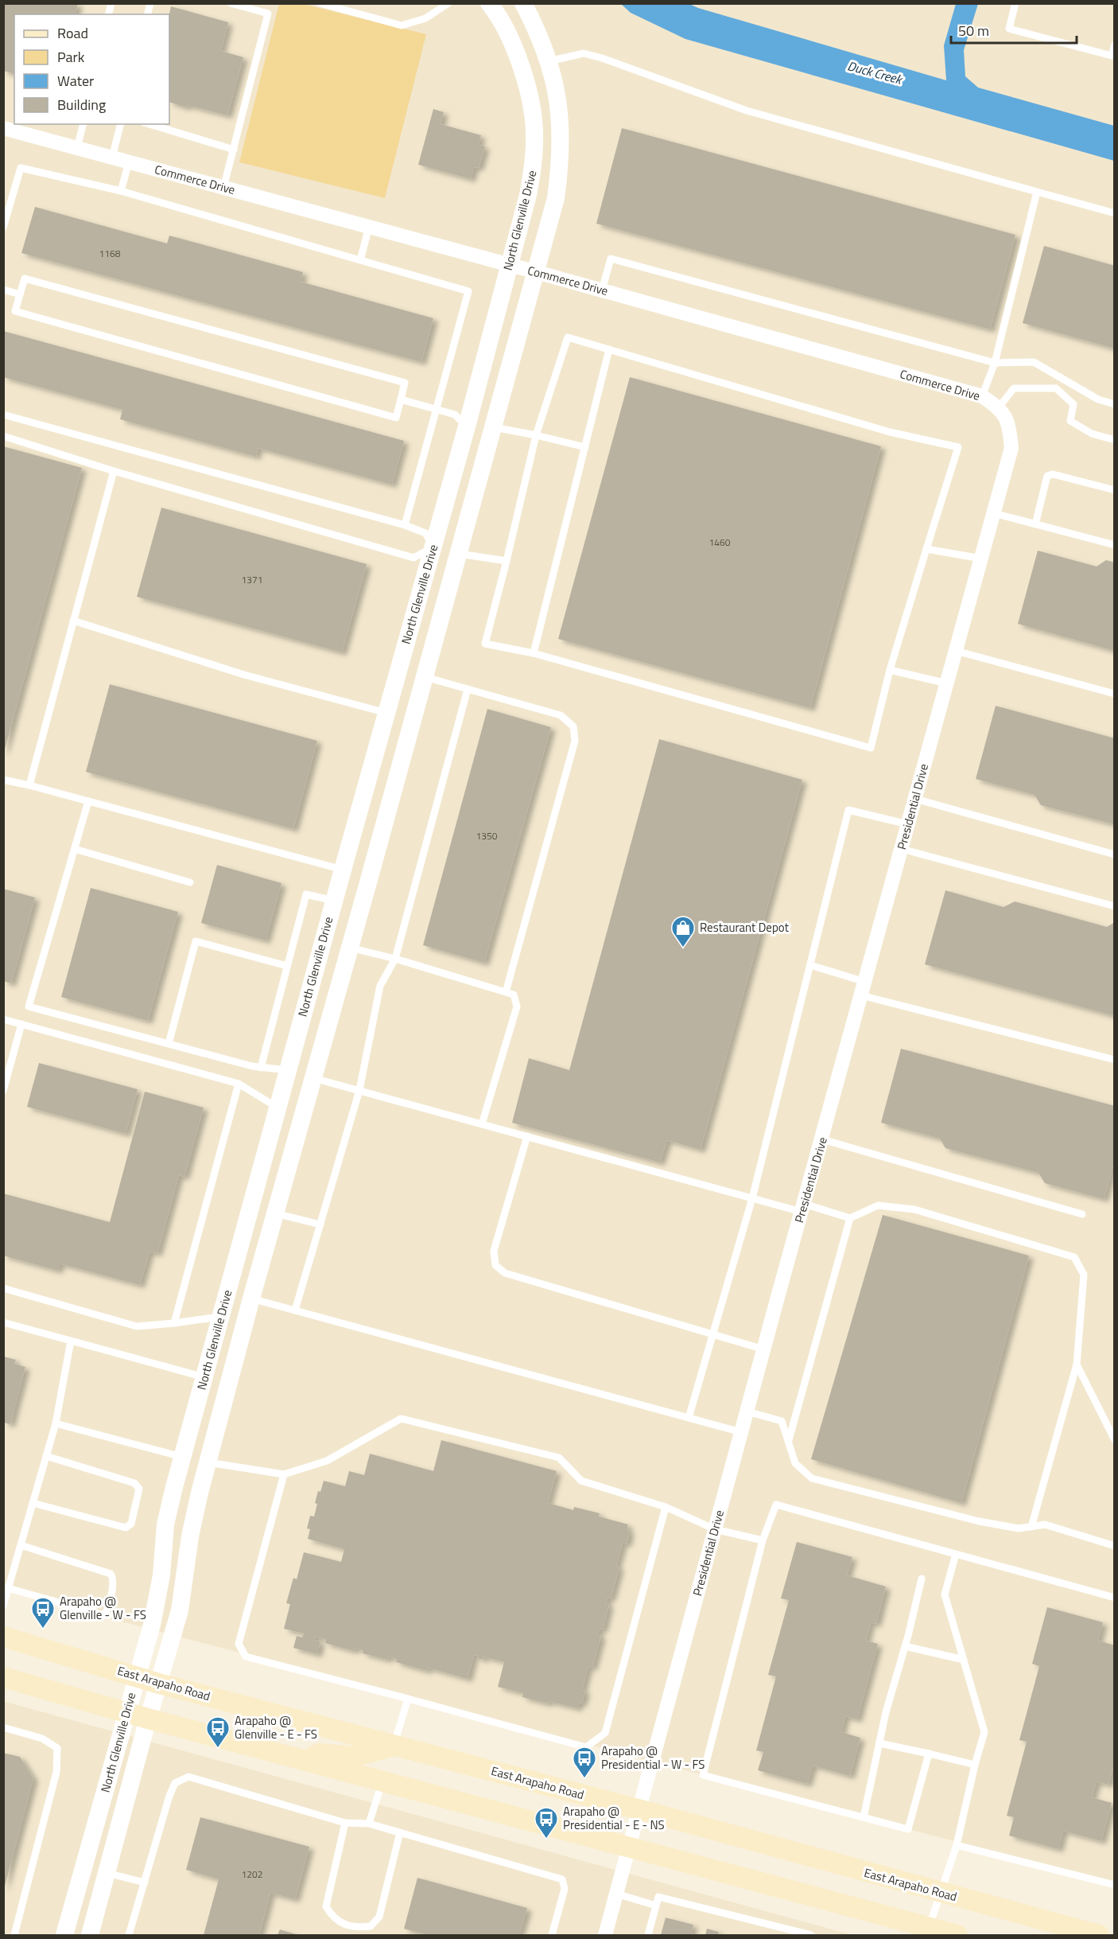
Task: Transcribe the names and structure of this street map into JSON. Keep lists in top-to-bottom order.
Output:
{
  "streets": {
    "main road": ["East Arapaho Road"],
    "street": ["Commerce Drive", "North Glenville Drive", "Presidential Drive"]
  },
  "crossings": [
    ["Commerce Drive", "North Glenville Drive"],
    ["Commerce Drive", "Presidential Drive"],
    ["North Glenville Drive", "East Arapaho Road"],
    ["Presidential Drive", "East Arapaho Road"]
  ],
  "water": ["Duck Creek"],
  "places": {
    "shop": ["Restaurant Depot"],
    "bus stop": [
      "Arapaho @ Glenville - W - FS",
      "Arapaho @ Glenville - E - FS",
      "Arapaho @ Presidential - W - FS",
      "Arapaho @ Presidential - E - NS"
    ]
  },
  "house_numbers": [
    "1168",
    "1460",
    "1371",
    "1350",
    "1202"
  ],
  "legend": [
    "Road",
    "Park",
    "Water",
    "Building"
  ],
  "scale_bar": "50 m"
}
